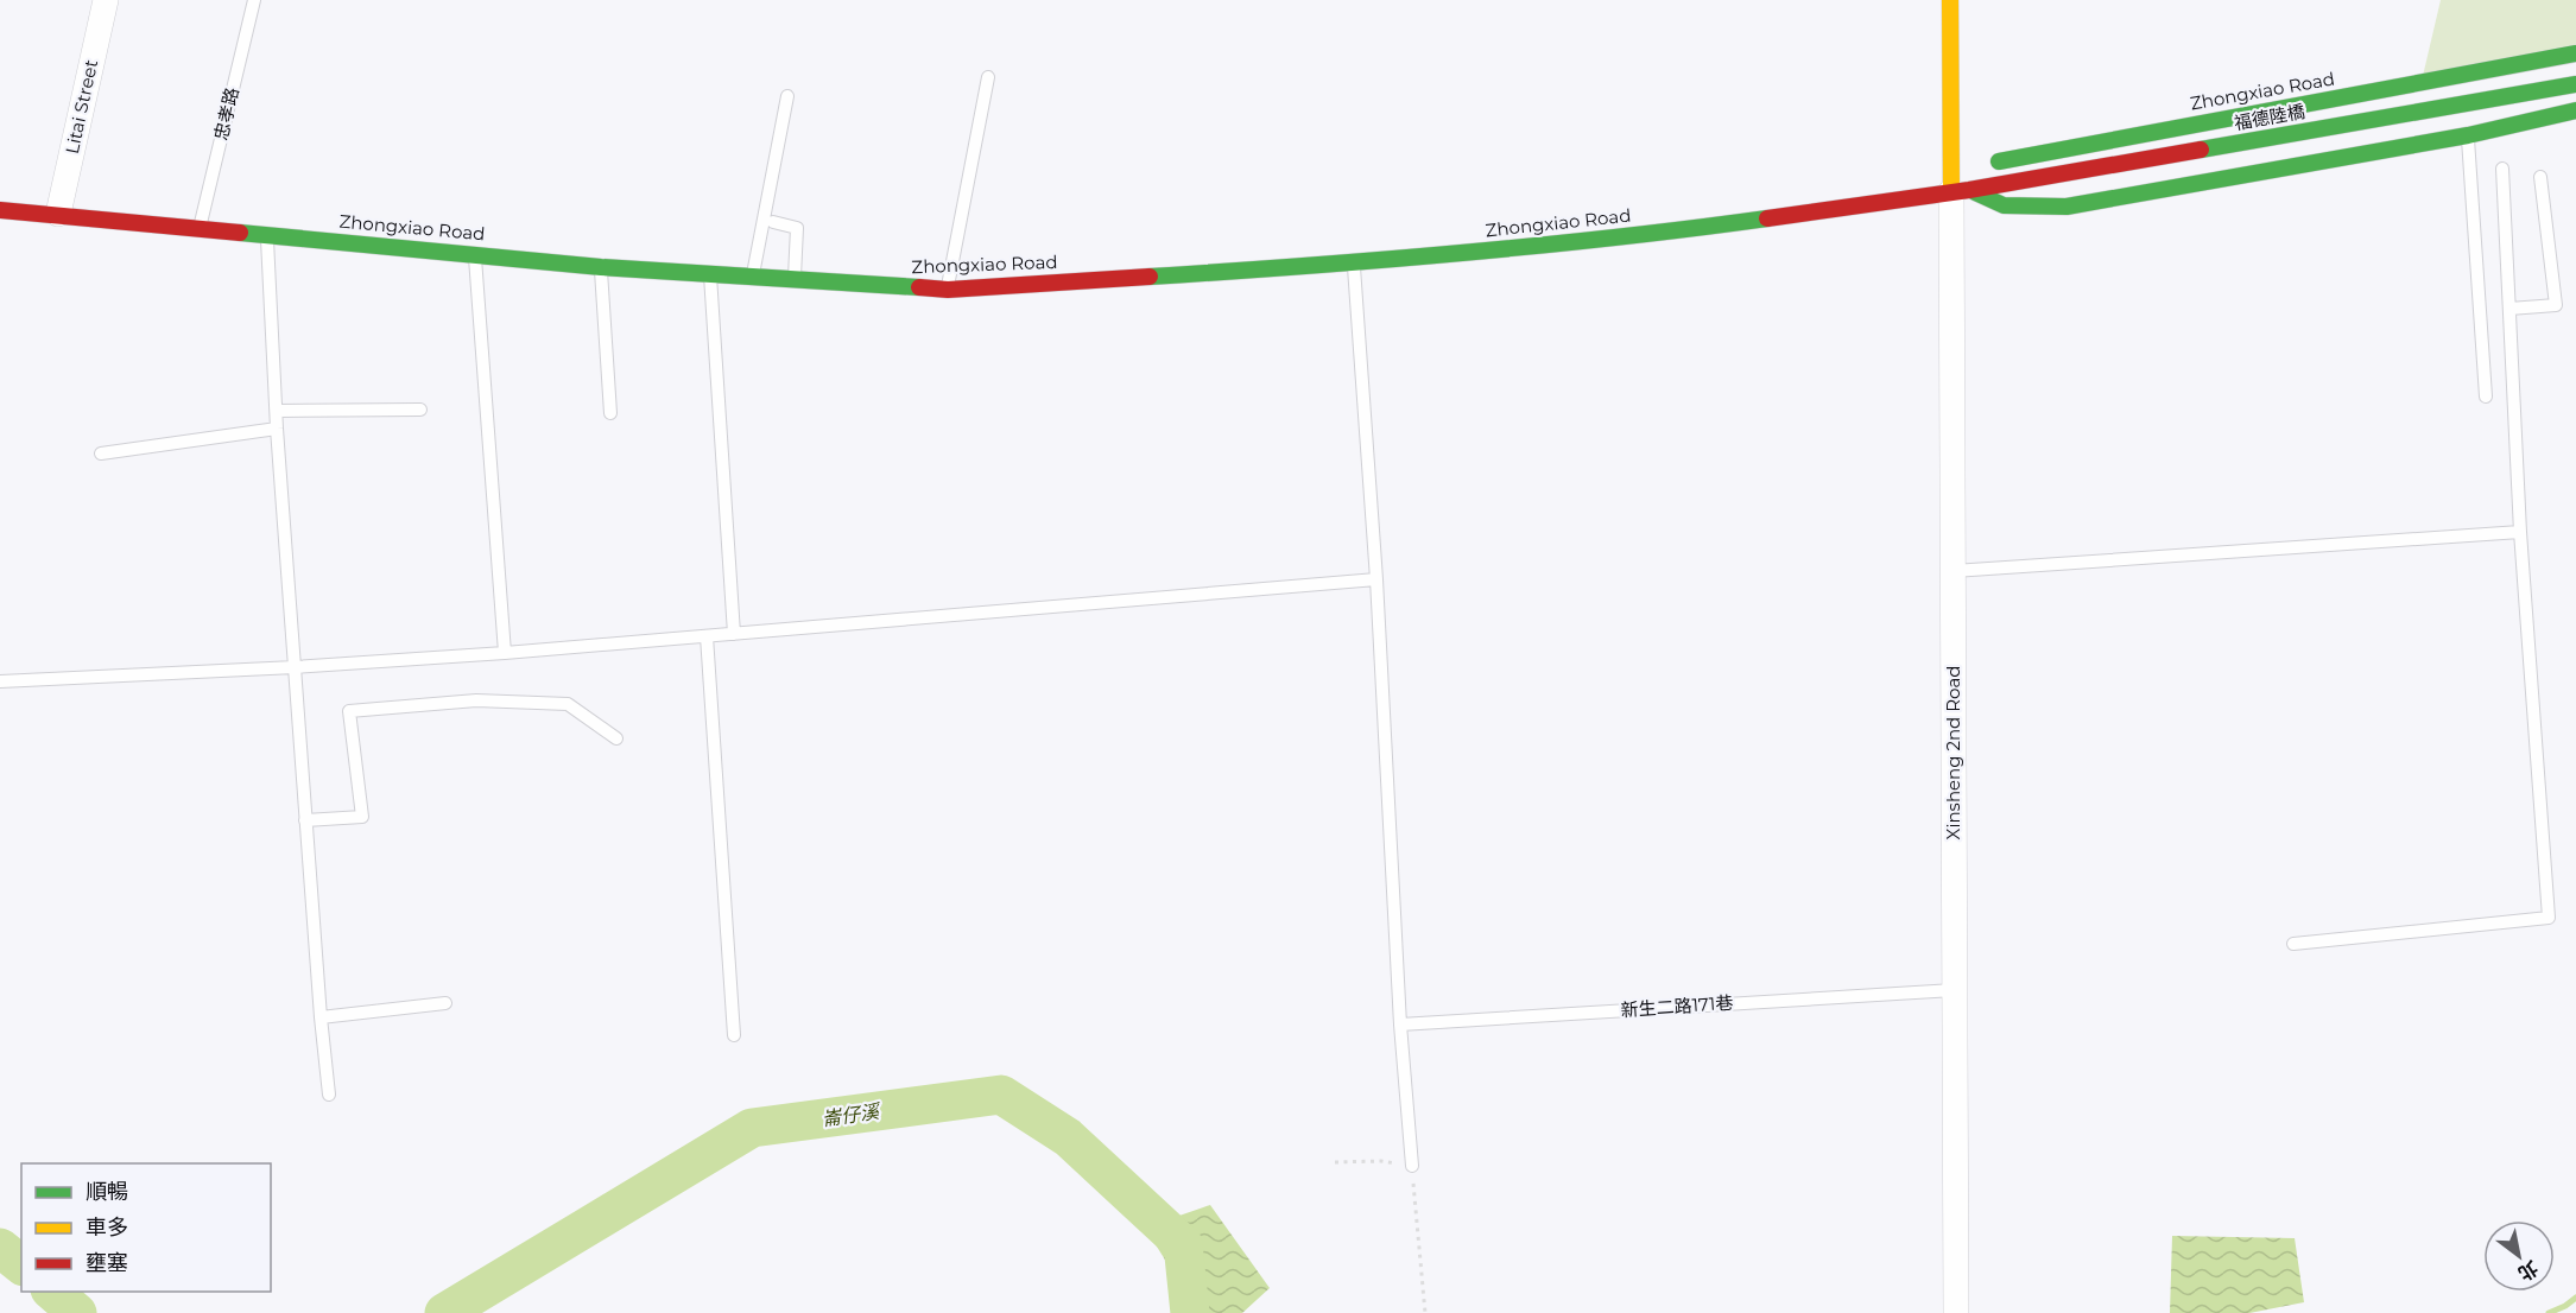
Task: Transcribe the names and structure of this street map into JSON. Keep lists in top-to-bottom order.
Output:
{
  "streets": {
    "main road": ["Zhongxiao Road", "福德陸橋"],
    "street": ["Litai Street", "Xinsheng 2nd Road"],
    "lane": ["忠孝路", "新生二路171巷"]
  },
  "crossings": [
    ["Zhongxiao Road", "Litai Street"],
    ["Zhongxiao Road", "忠孝路"],
    ["Zhongxiao Road", "福德陸橋"],
    ["Zhongxiao Road", "Xinsheng 2nd Road"],
    ["福德陸橋", "Xinsheng 2nd Road"],
    ["Xinsheng 2nd Road", "新生二路171巷"]
  ],
  "water": ["崙仔溪"],
  "legend": ["順暢", "車多", "壅塞"],
  "north": "bottom right"
}
